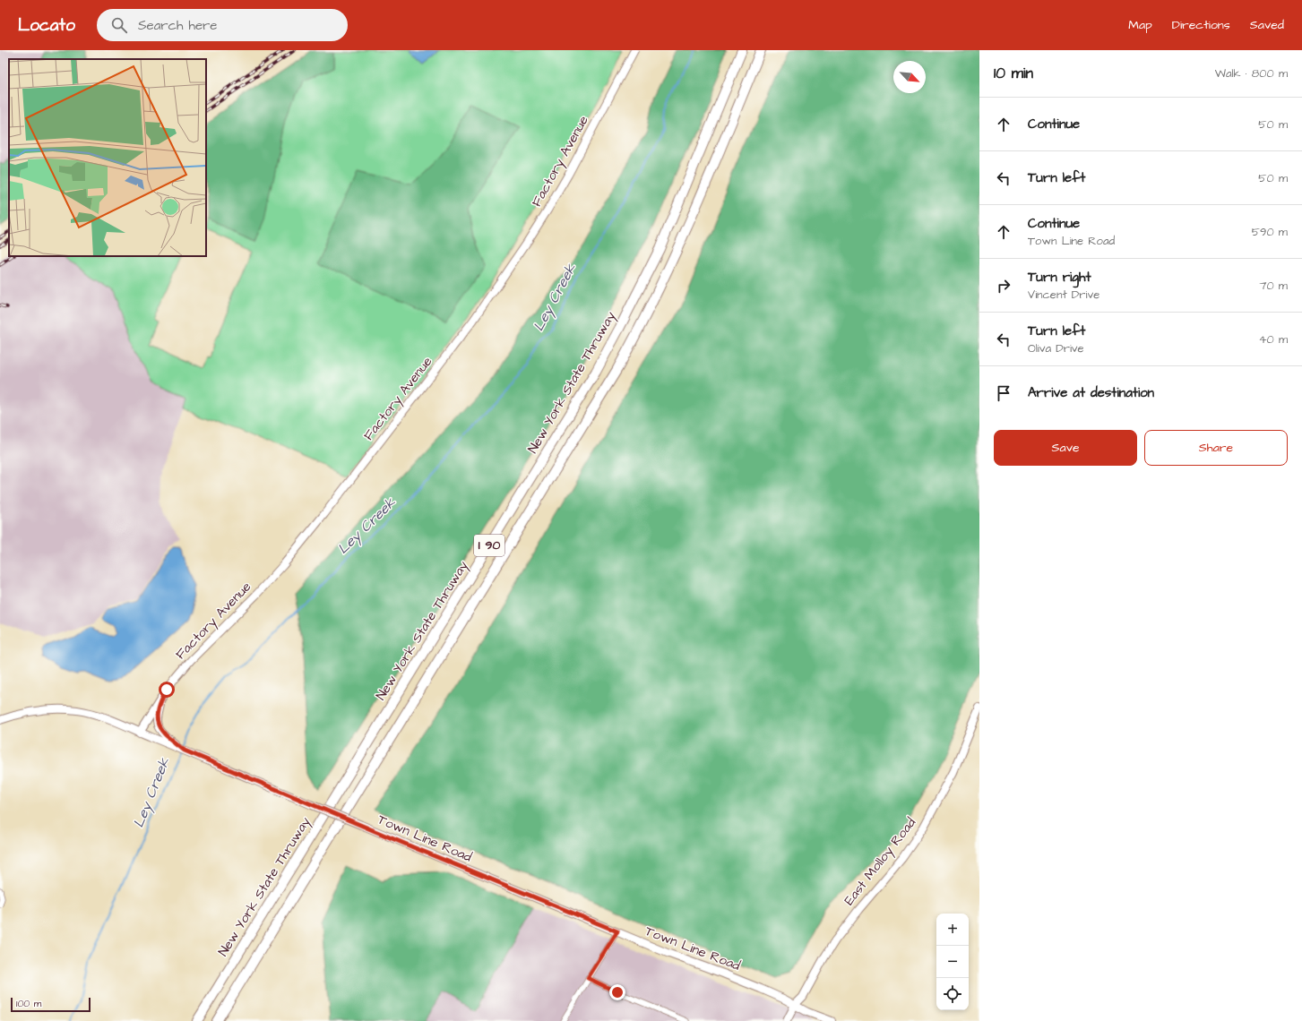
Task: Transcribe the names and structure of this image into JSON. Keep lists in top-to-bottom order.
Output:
{
  "streets": {
    "highway": ["New York State Thruway", "I 90"],
    "street": ["Factory Avenue", "Town Line Road", "East Molloy Road"]
  },
  "crossings": [
    ["Town Line Road", "East Molloy Road"]
  ],
  "water": ["Ley Creek"],
  "scale_bar": "100 m",
  "north": "bottom right",
  "page": {
    "header": "Locato",
    "search": "Search here",
    "nav": ["Map", "Directions", "Saved"],
    "heading": ["10 min", "Walk · 800 m"],
    "list": [
      ["Continue", "50 m"],
      ["Turn left", "50 m"],
      ["Continue", "Town Line Road", "590 m"],
      ["Turn right", "Vincent Drive", "70 m"],
      ["Turn left", "Oliva Drive", "40 m"],
      "Arrive at destination"
    ],
    "buttons": ["Save", "Share"],
    "map_buttons": ["+", "−"],
    "scale": "100 m"
  }
}
